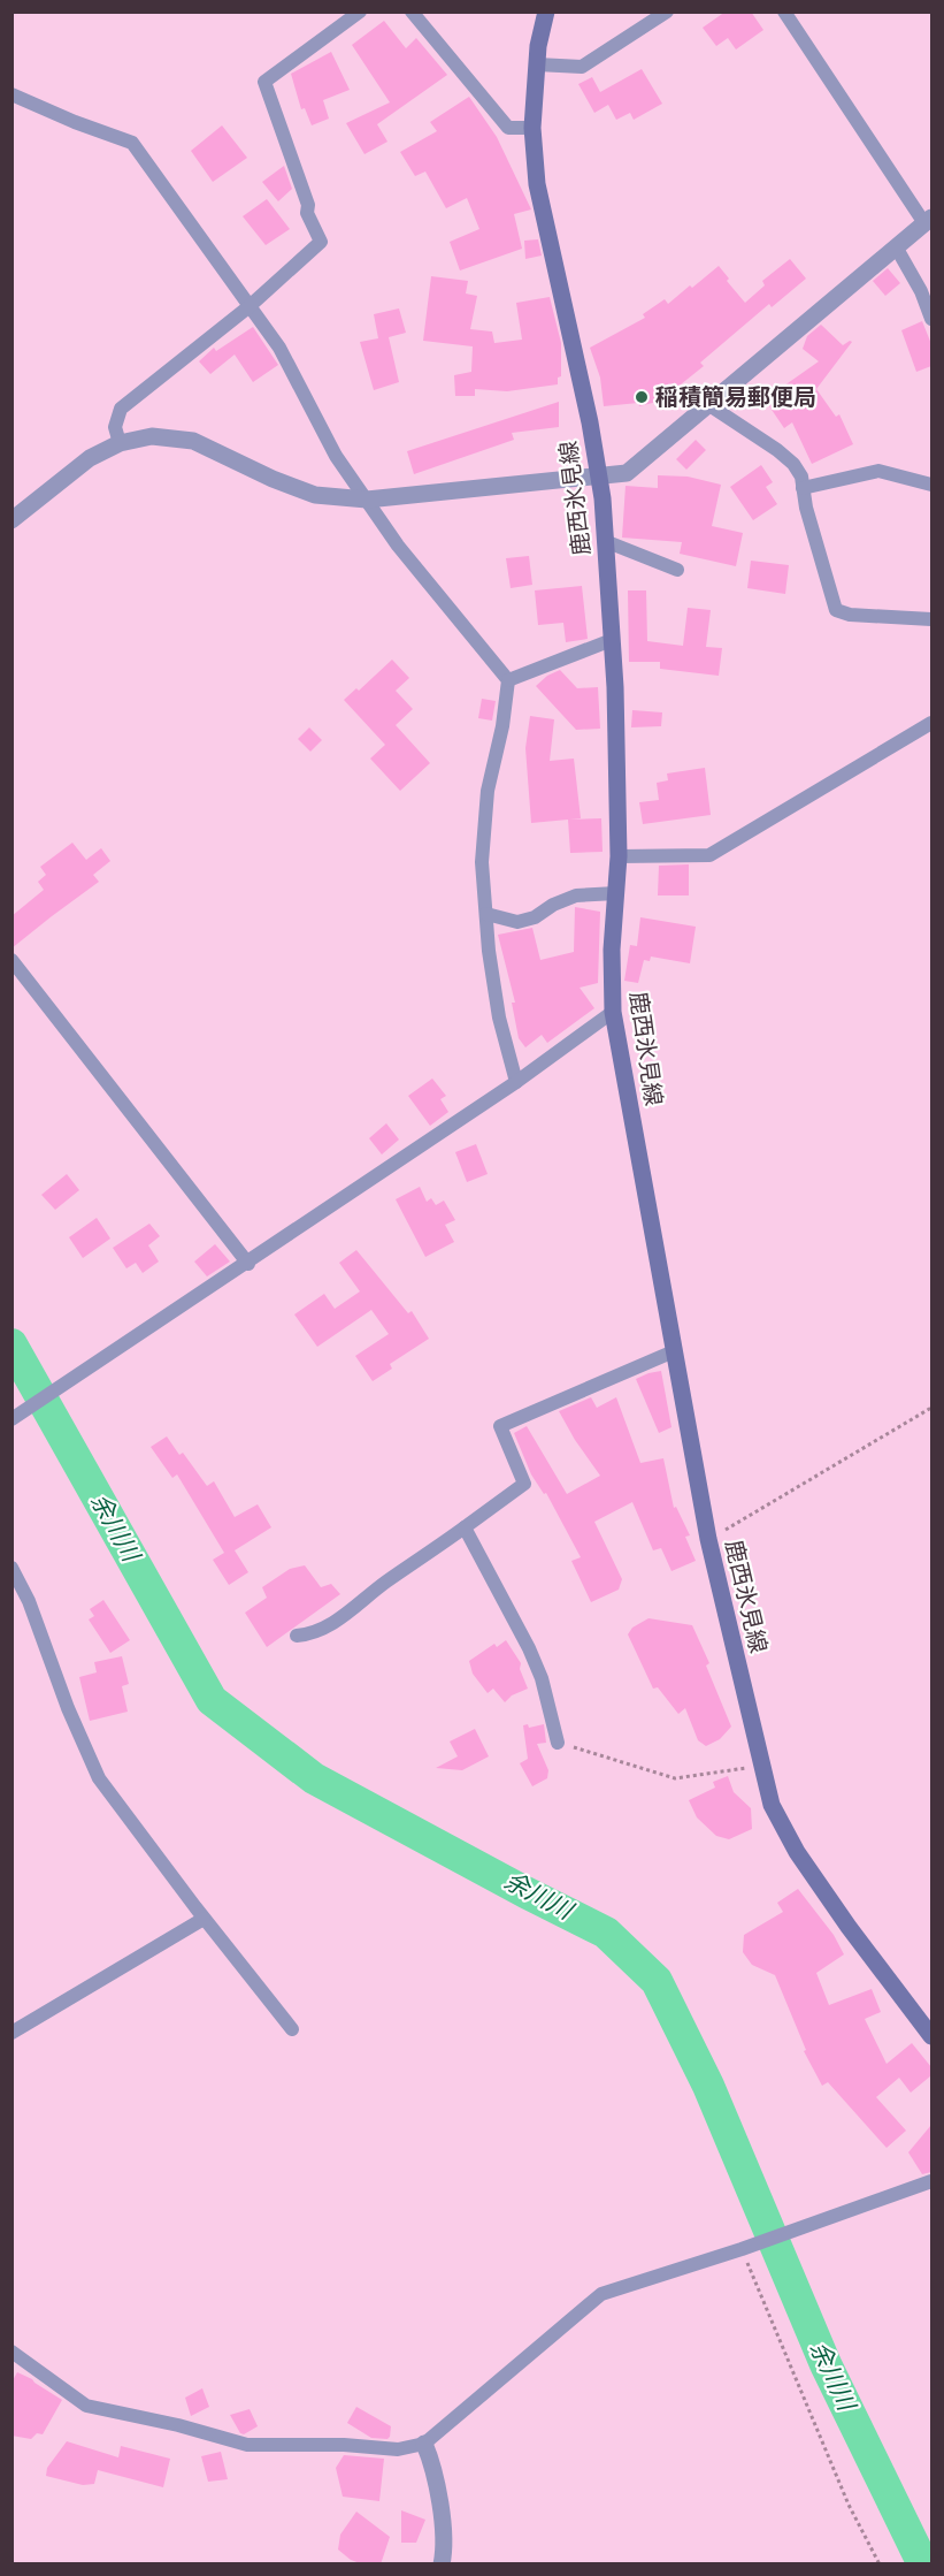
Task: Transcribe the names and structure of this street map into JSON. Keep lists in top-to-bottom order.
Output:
{
  "streets": {
    "main road": ["鹿西氷見線"]
  },
  "water": ["余川川"],
  "places": ["稲積簡易郵便局"]
}
